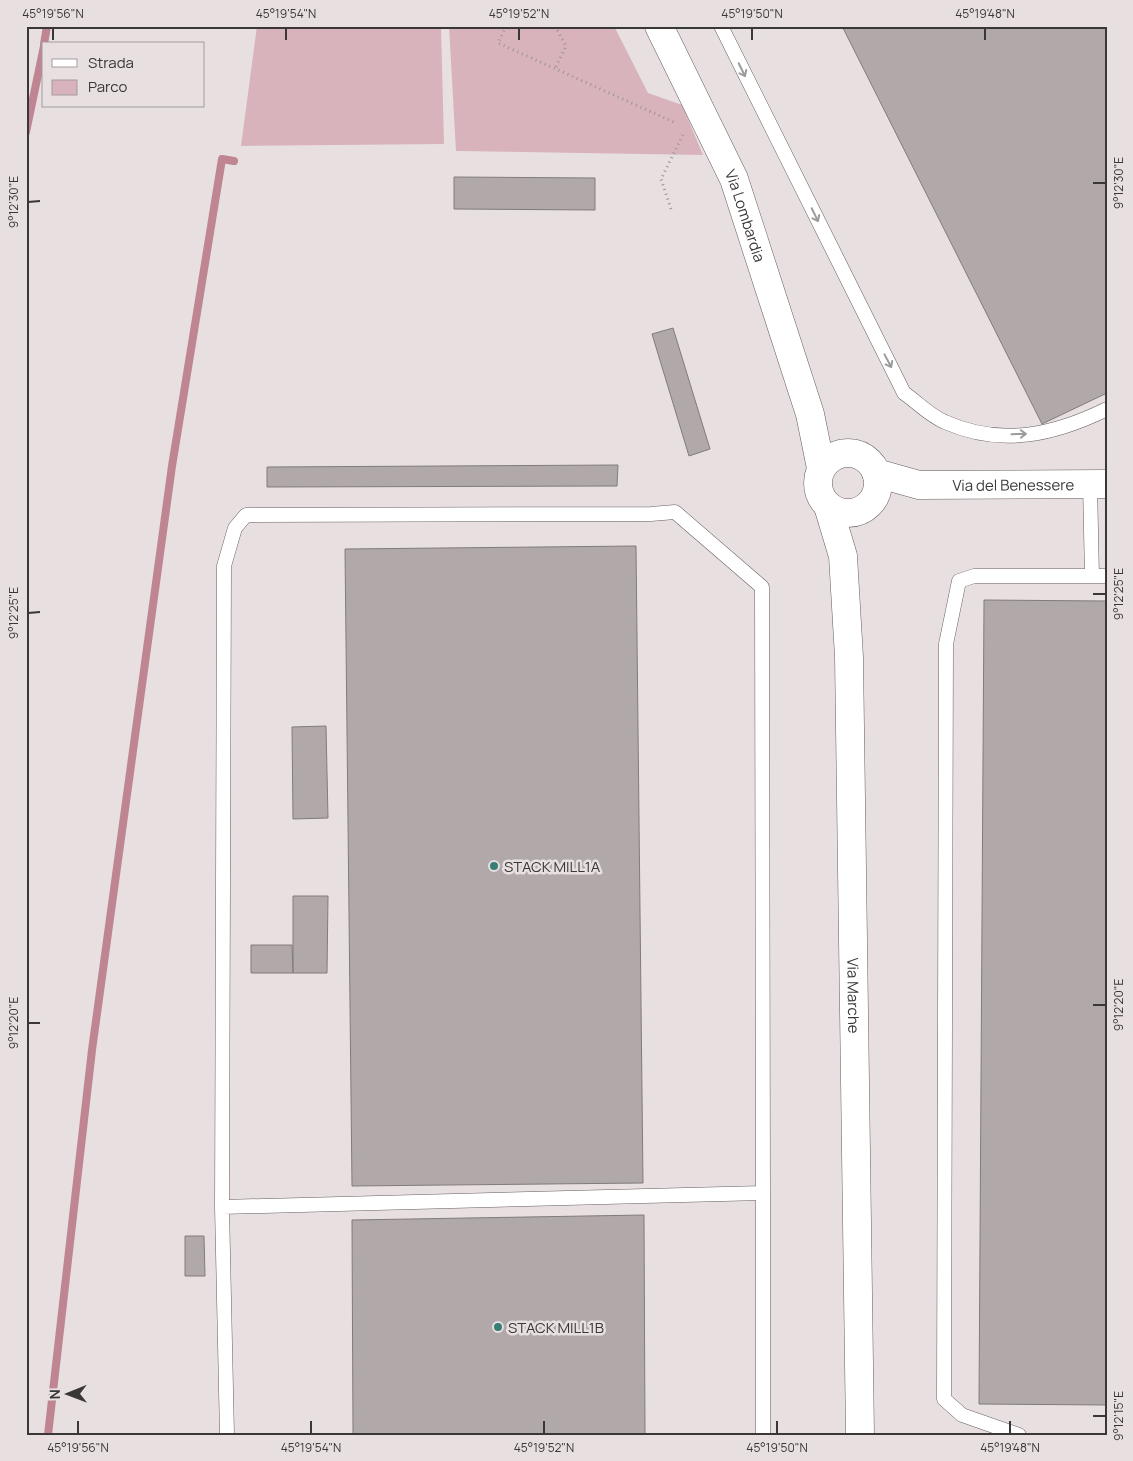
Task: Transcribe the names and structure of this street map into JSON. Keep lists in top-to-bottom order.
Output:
{
  "streets": {
    "street": ["Via Lombardia", "Via del Benessere", "Via Marche"]
  },
  "crossings": [
    ["Via Lombardia", "Via del Benessere"],
    ["Via Lombardia", "Via Marche"],
    ["Via del Benessere", "Via Marche"]
  ],
  "places": ["STACK MILL1A", "STACK MILL1B"],
  "legend": ["Strada", "Parco"],
  "north": "left",
  "coordinates": [
    "45°19'56\"N",
    "45°19'54\"N",
    "45°19'52\"N",
    "45°19'50\"N",
    "45°19'48\"N",
    "9°12'30\"E",
    "9°12'25\"E",
    "9°12'20\"E",
    "9°12'15\"E"
  ]
}
